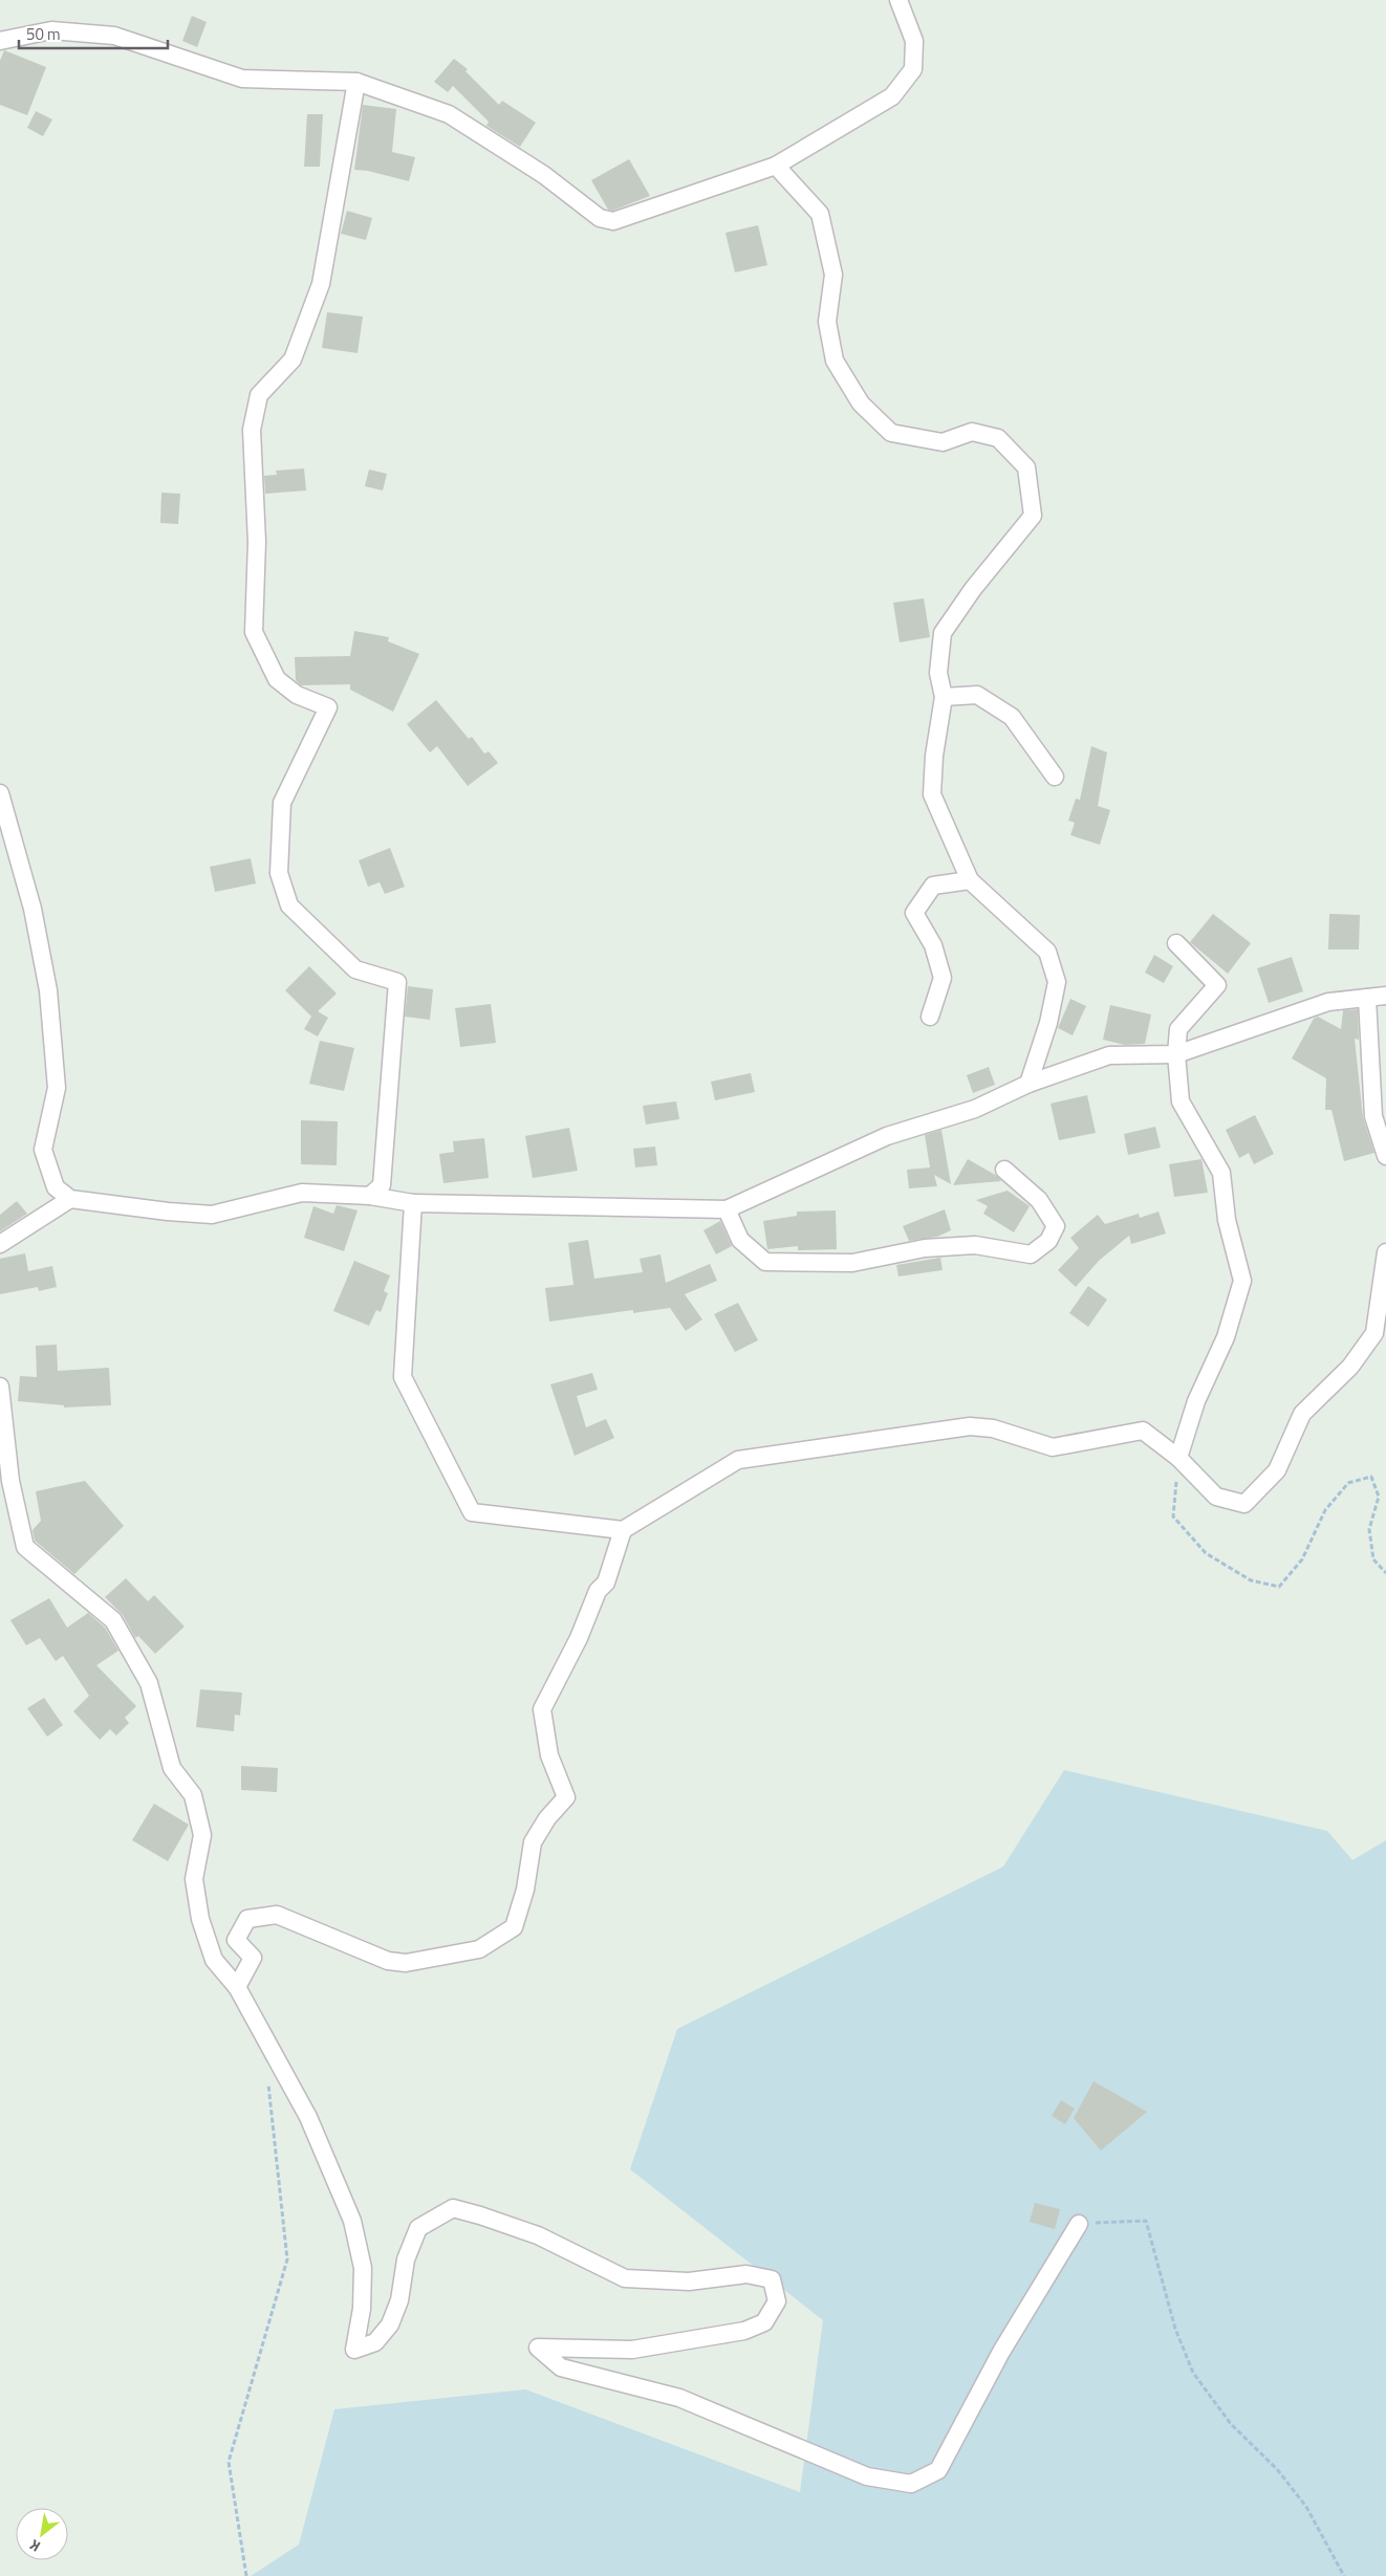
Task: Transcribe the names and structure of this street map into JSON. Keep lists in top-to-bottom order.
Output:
{
  "scale_bar": "50 m",
  "north": "bottom left"
}
